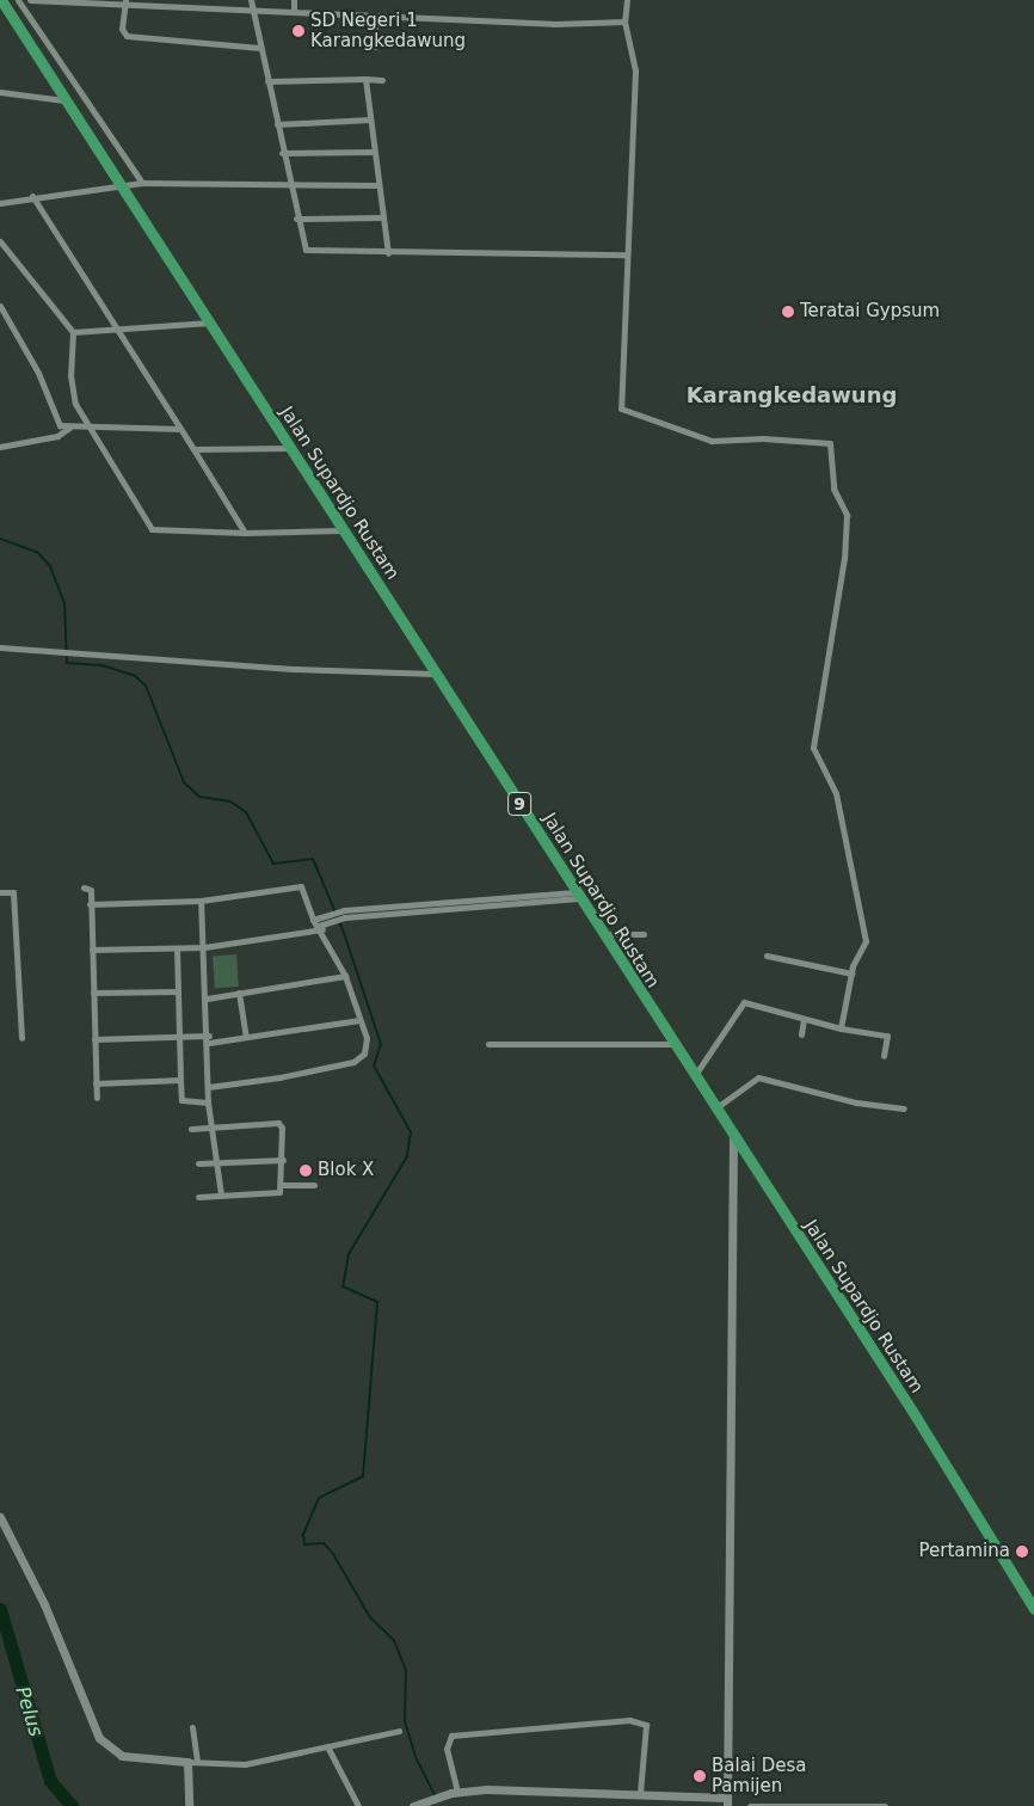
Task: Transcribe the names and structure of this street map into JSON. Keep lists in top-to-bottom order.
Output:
{
  "streets": {
    "highway": ["Jalan Supardjo Rustam", "9"]
  },
  "districts": ["Karangkedawung"],
  "water": ["Pelus"],
  "places": [
    "SD Negeri 1 Karangkedawung",
    "Teratai Gypsum",
    "Blok X",
    "Pertamina",
    "Balai Desa Pamijen"
  ]
}
